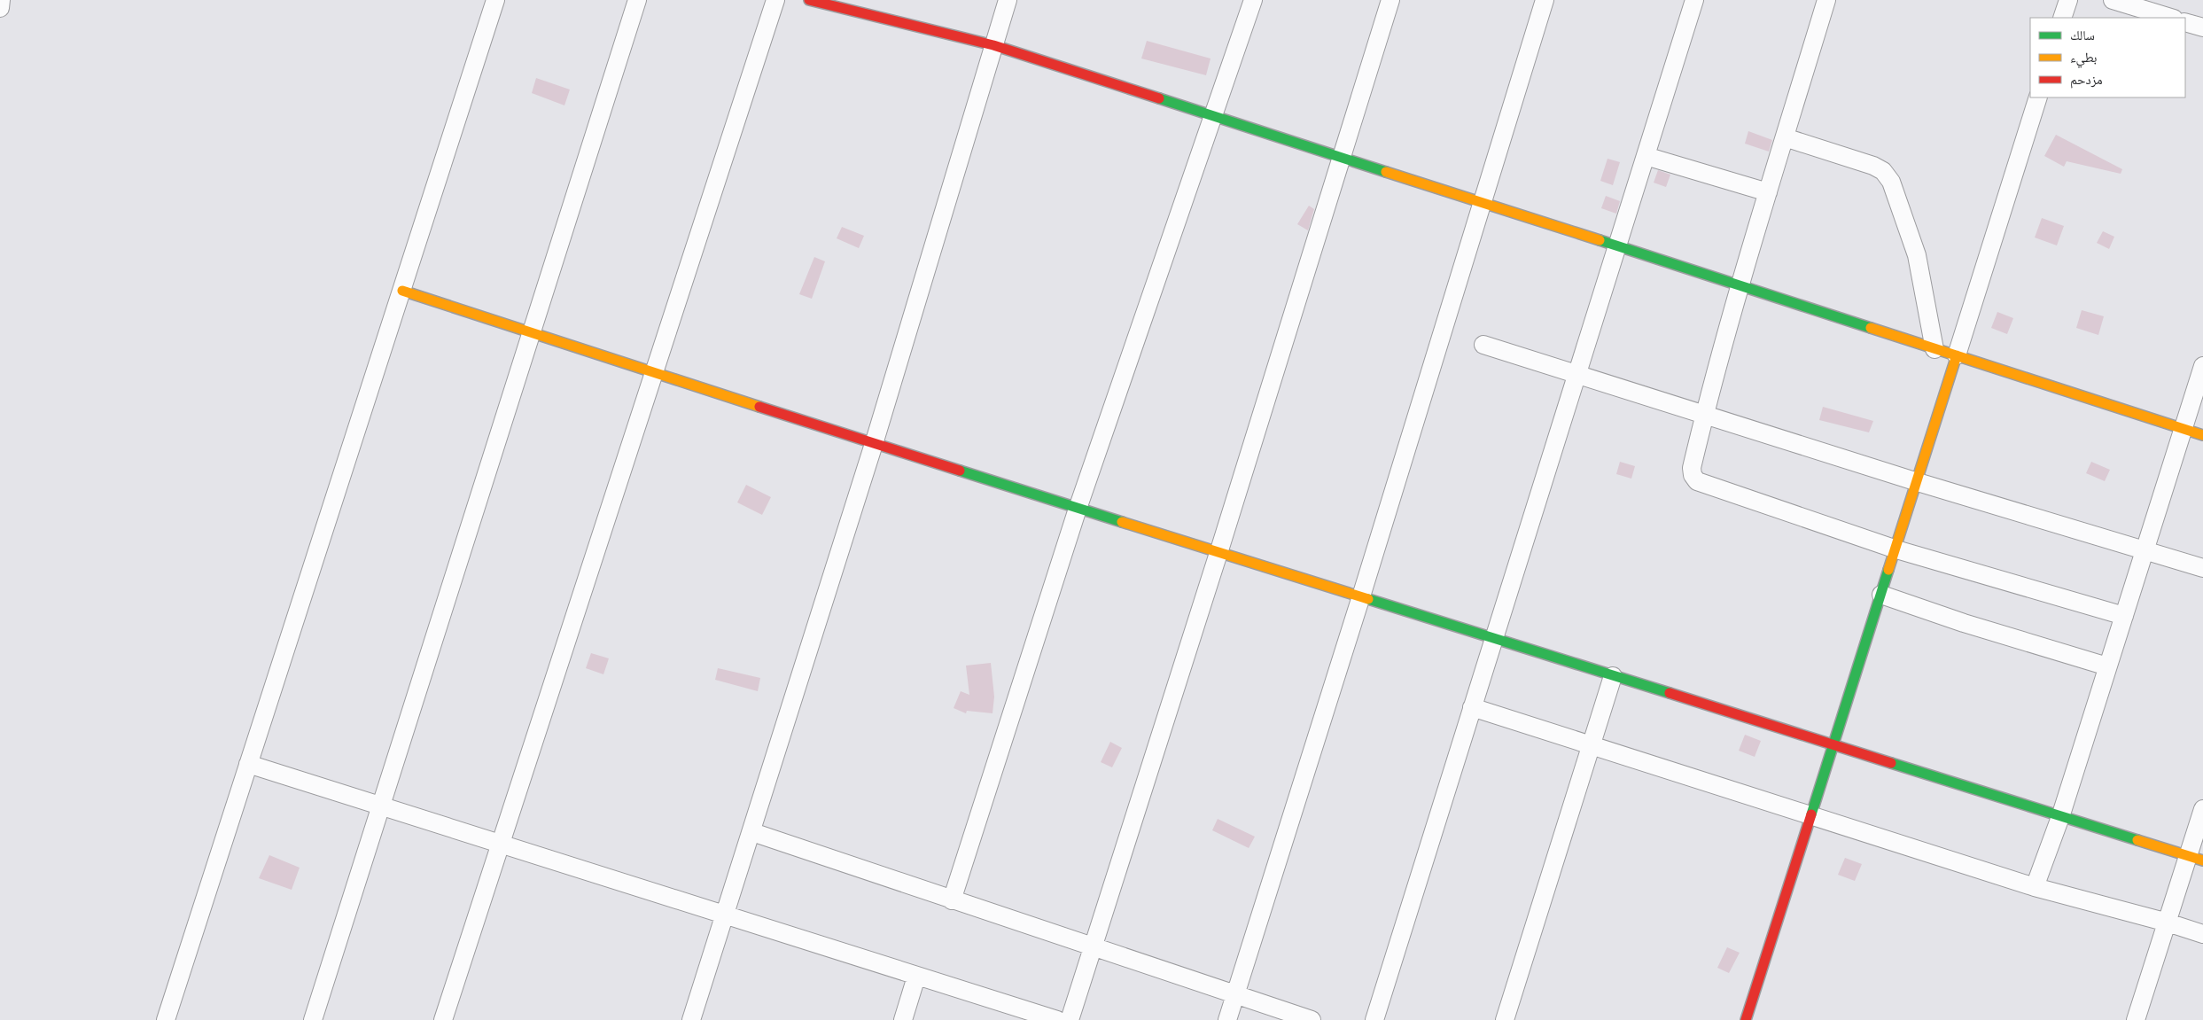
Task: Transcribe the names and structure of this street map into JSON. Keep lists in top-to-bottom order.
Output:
{
  "legend": ["سالك", "بطيء", "مزدحم"]
}
